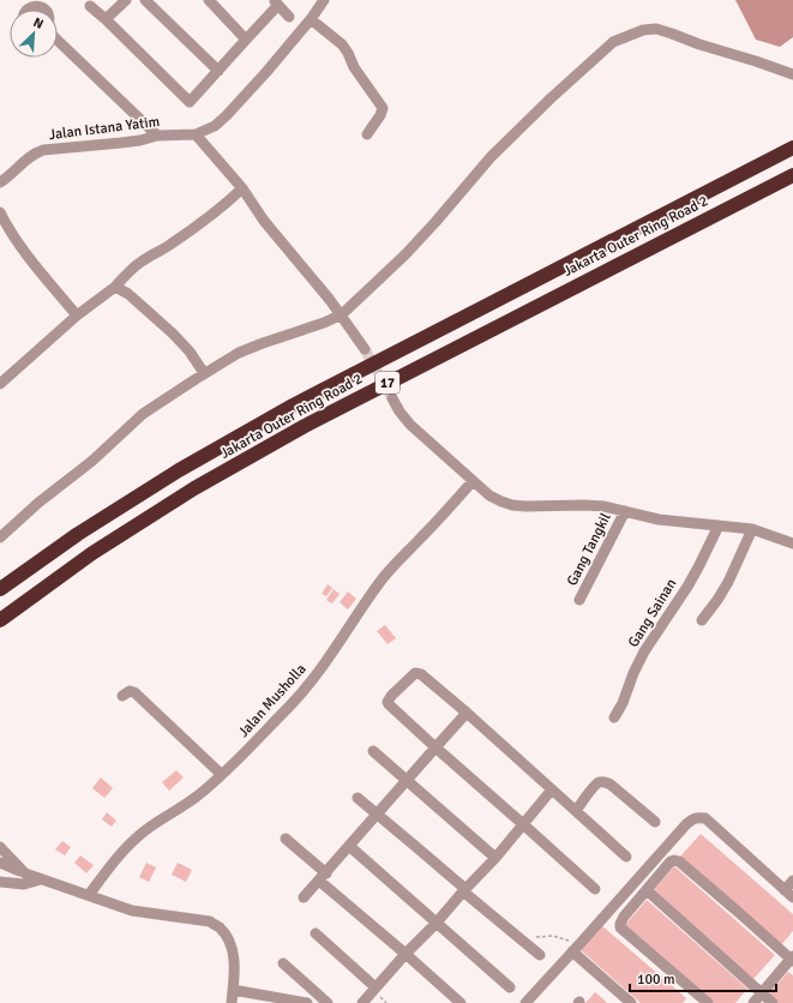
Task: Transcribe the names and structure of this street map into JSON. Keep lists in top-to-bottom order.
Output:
{
  "streets": {
    "highway": ["Jakarta Outer Ring Road 2", "17"],
    "street": [
      "Jalan Istana Yatim",
      "Gang Tangkil",
      "Gang Sainan",
      "Jalan Musholla"
    ]
  },
  "scale_bar": "100 m",
  "north": "top right"
}
